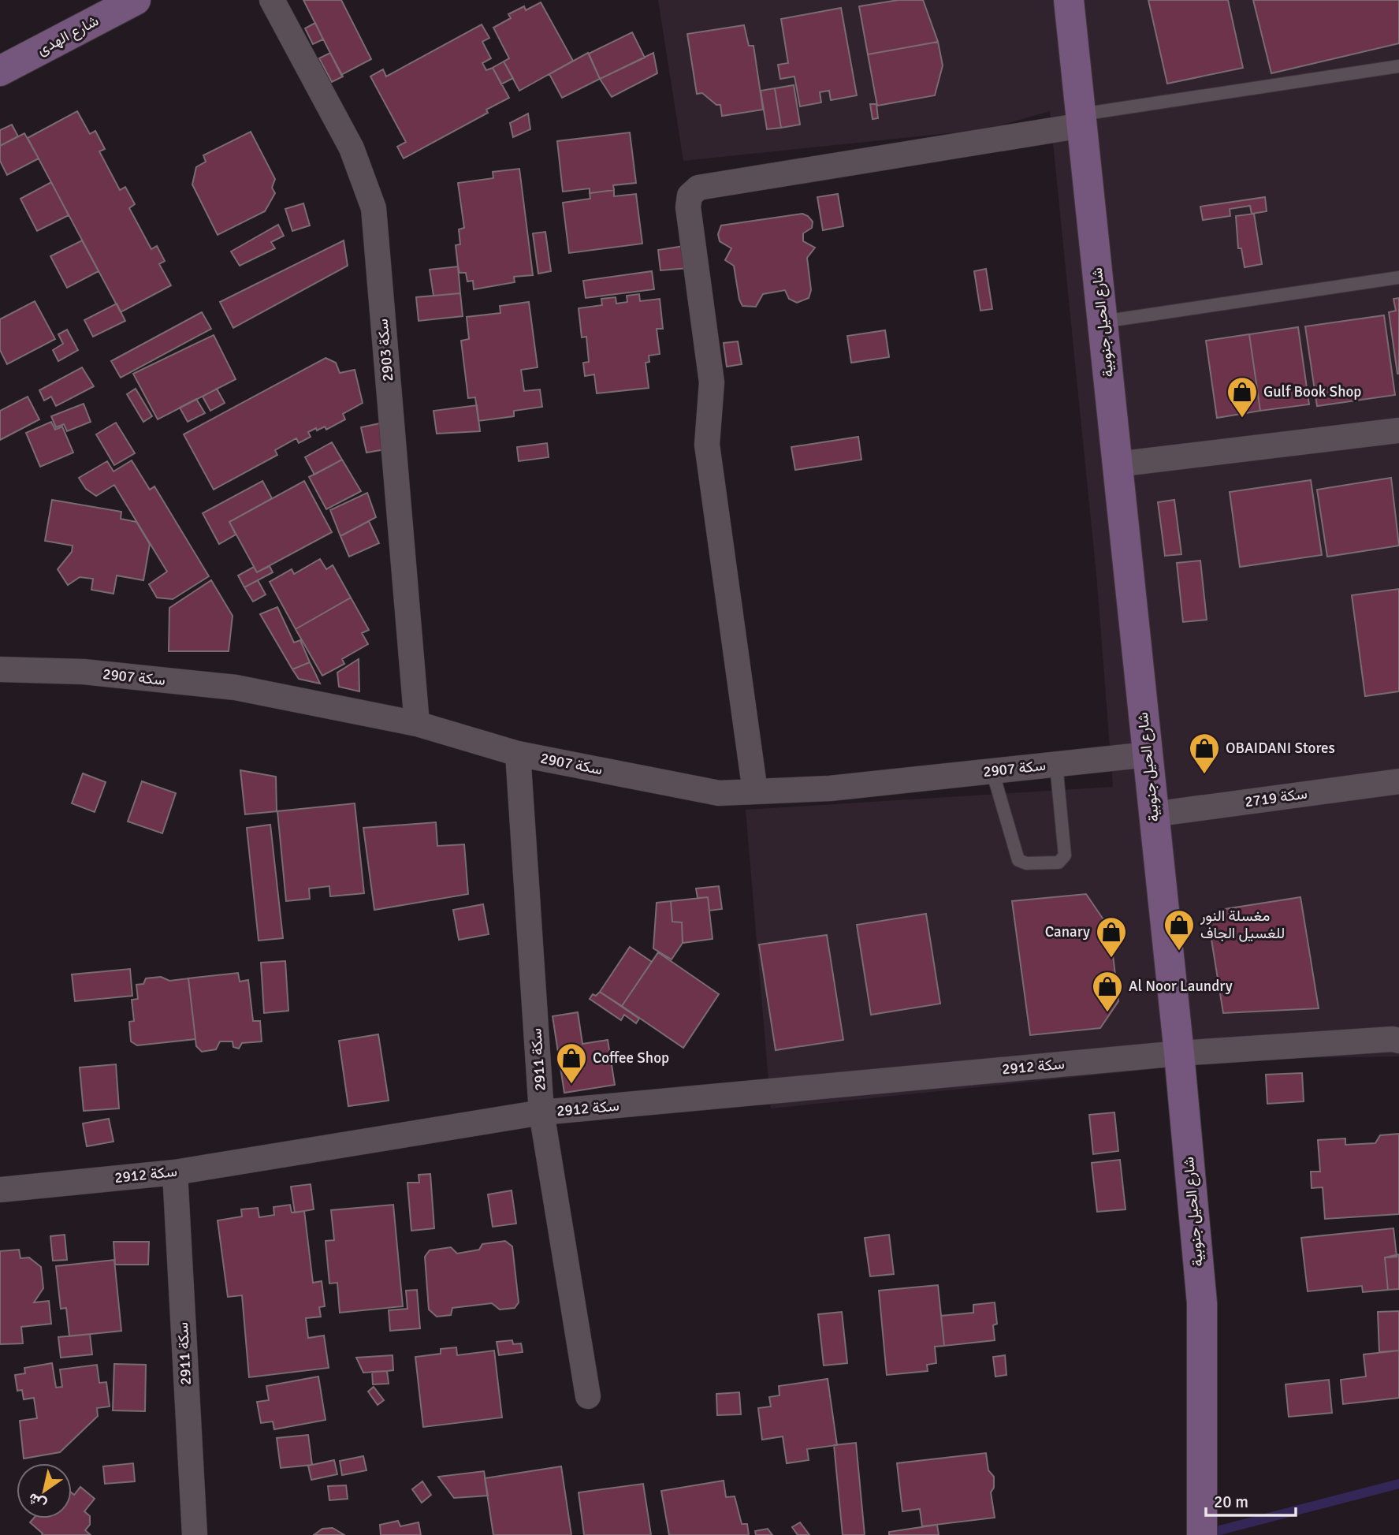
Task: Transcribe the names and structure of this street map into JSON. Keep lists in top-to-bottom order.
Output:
{
  "streets": {
    "street": [
      "شارع الهدى",
      "شارع الحيل جنوبية",
      "سكة 2903",
      "سكة 2907",
      "سكة 2719",
      "سكة 2911",
      "سكة 2912"
    ]
  },
  "crossings": [
    ["شارع الحيل جنوبية", "سكة 2907"],
    ["شارع الحيل جنوبية", "سكة 2719"],
    ["شارع الحيل جنوبية", "سكة 2912"],
    ["سكة 2903", "سكة 2907"],
    ["سكة 2907", "سكة 2911"],
    ["سكة 2911", "سكة 2912"]
  ],
  "places": {
    "shop": [
      "Gulf Book Shop",
      "OBAIDANI Stores",
      "مغسلة النور للغسيل الجاف",
      "Canary",
      "Al Noor Laundry",
      "Coffee Shop"
    ]
  },
  "scale_bar": "20 m",
  "north": "bottom left"
}
